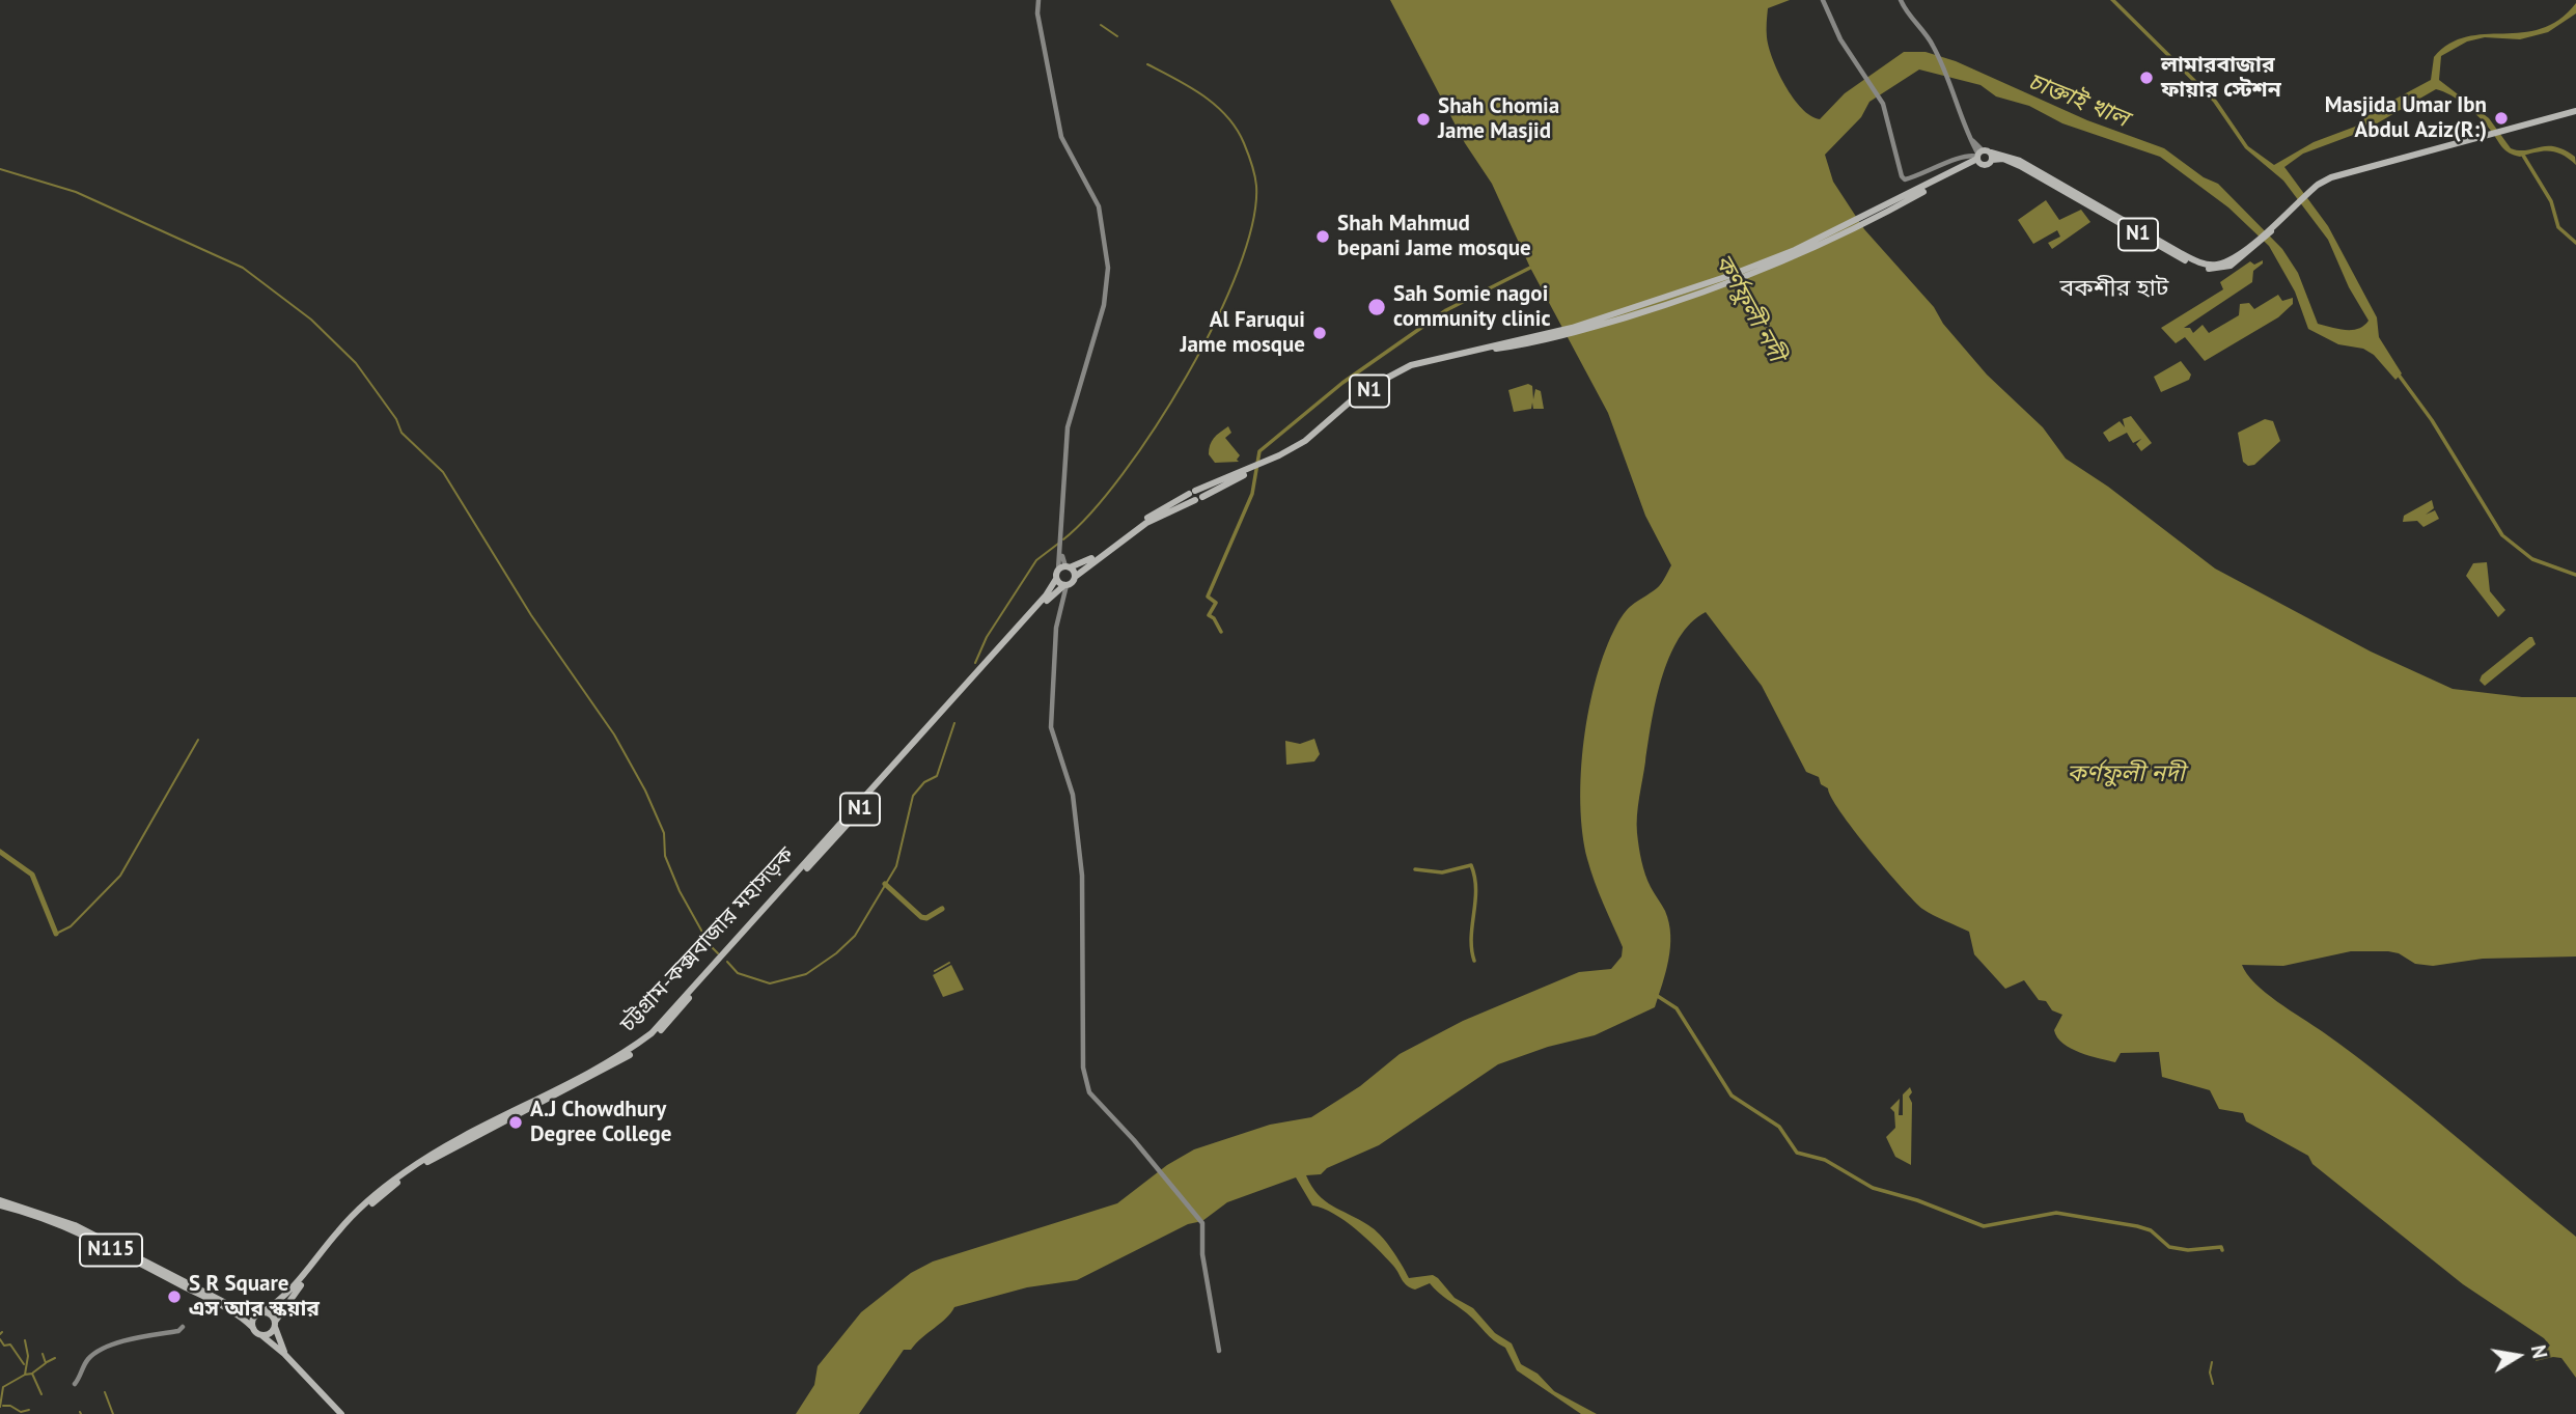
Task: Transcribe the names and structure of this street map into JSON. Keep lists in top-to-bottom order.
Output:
{
  "streets": {
    "highway": ["N1", "চট্টগ্রাম-কক্সবাজার মহাসড়ক", "N115"]
  },
  "crossings": [
    ["N1", "চট্টগ্রাম-কক্সবাজার মহাসড়ক"],
    ["চট্টগ্রাম-কক্সবাজার মহাসড়ক", "N115"]
  ],
  "districts": ["বকশীর হাট"],
  "water": ["চাক্তাই খাল", "কর্ণফুলী নদী"],
  "places": [
    "লামারবাজার ফায়ার স্টেশন",
    "Masjida Umar Ibn Abdul Aziz(R:)",
    "Shah Chomia Jame Masjid",
    "Shah Mahmud bepani Jame mosque",
    "Sah Somie nagoi community clinic",
    "Al Faruqui Jame mosque",
    "A.J Chowdhury Degree College",
    "S R Square এস আর স্কয়ার"
  ],
  "north": "right"
}
